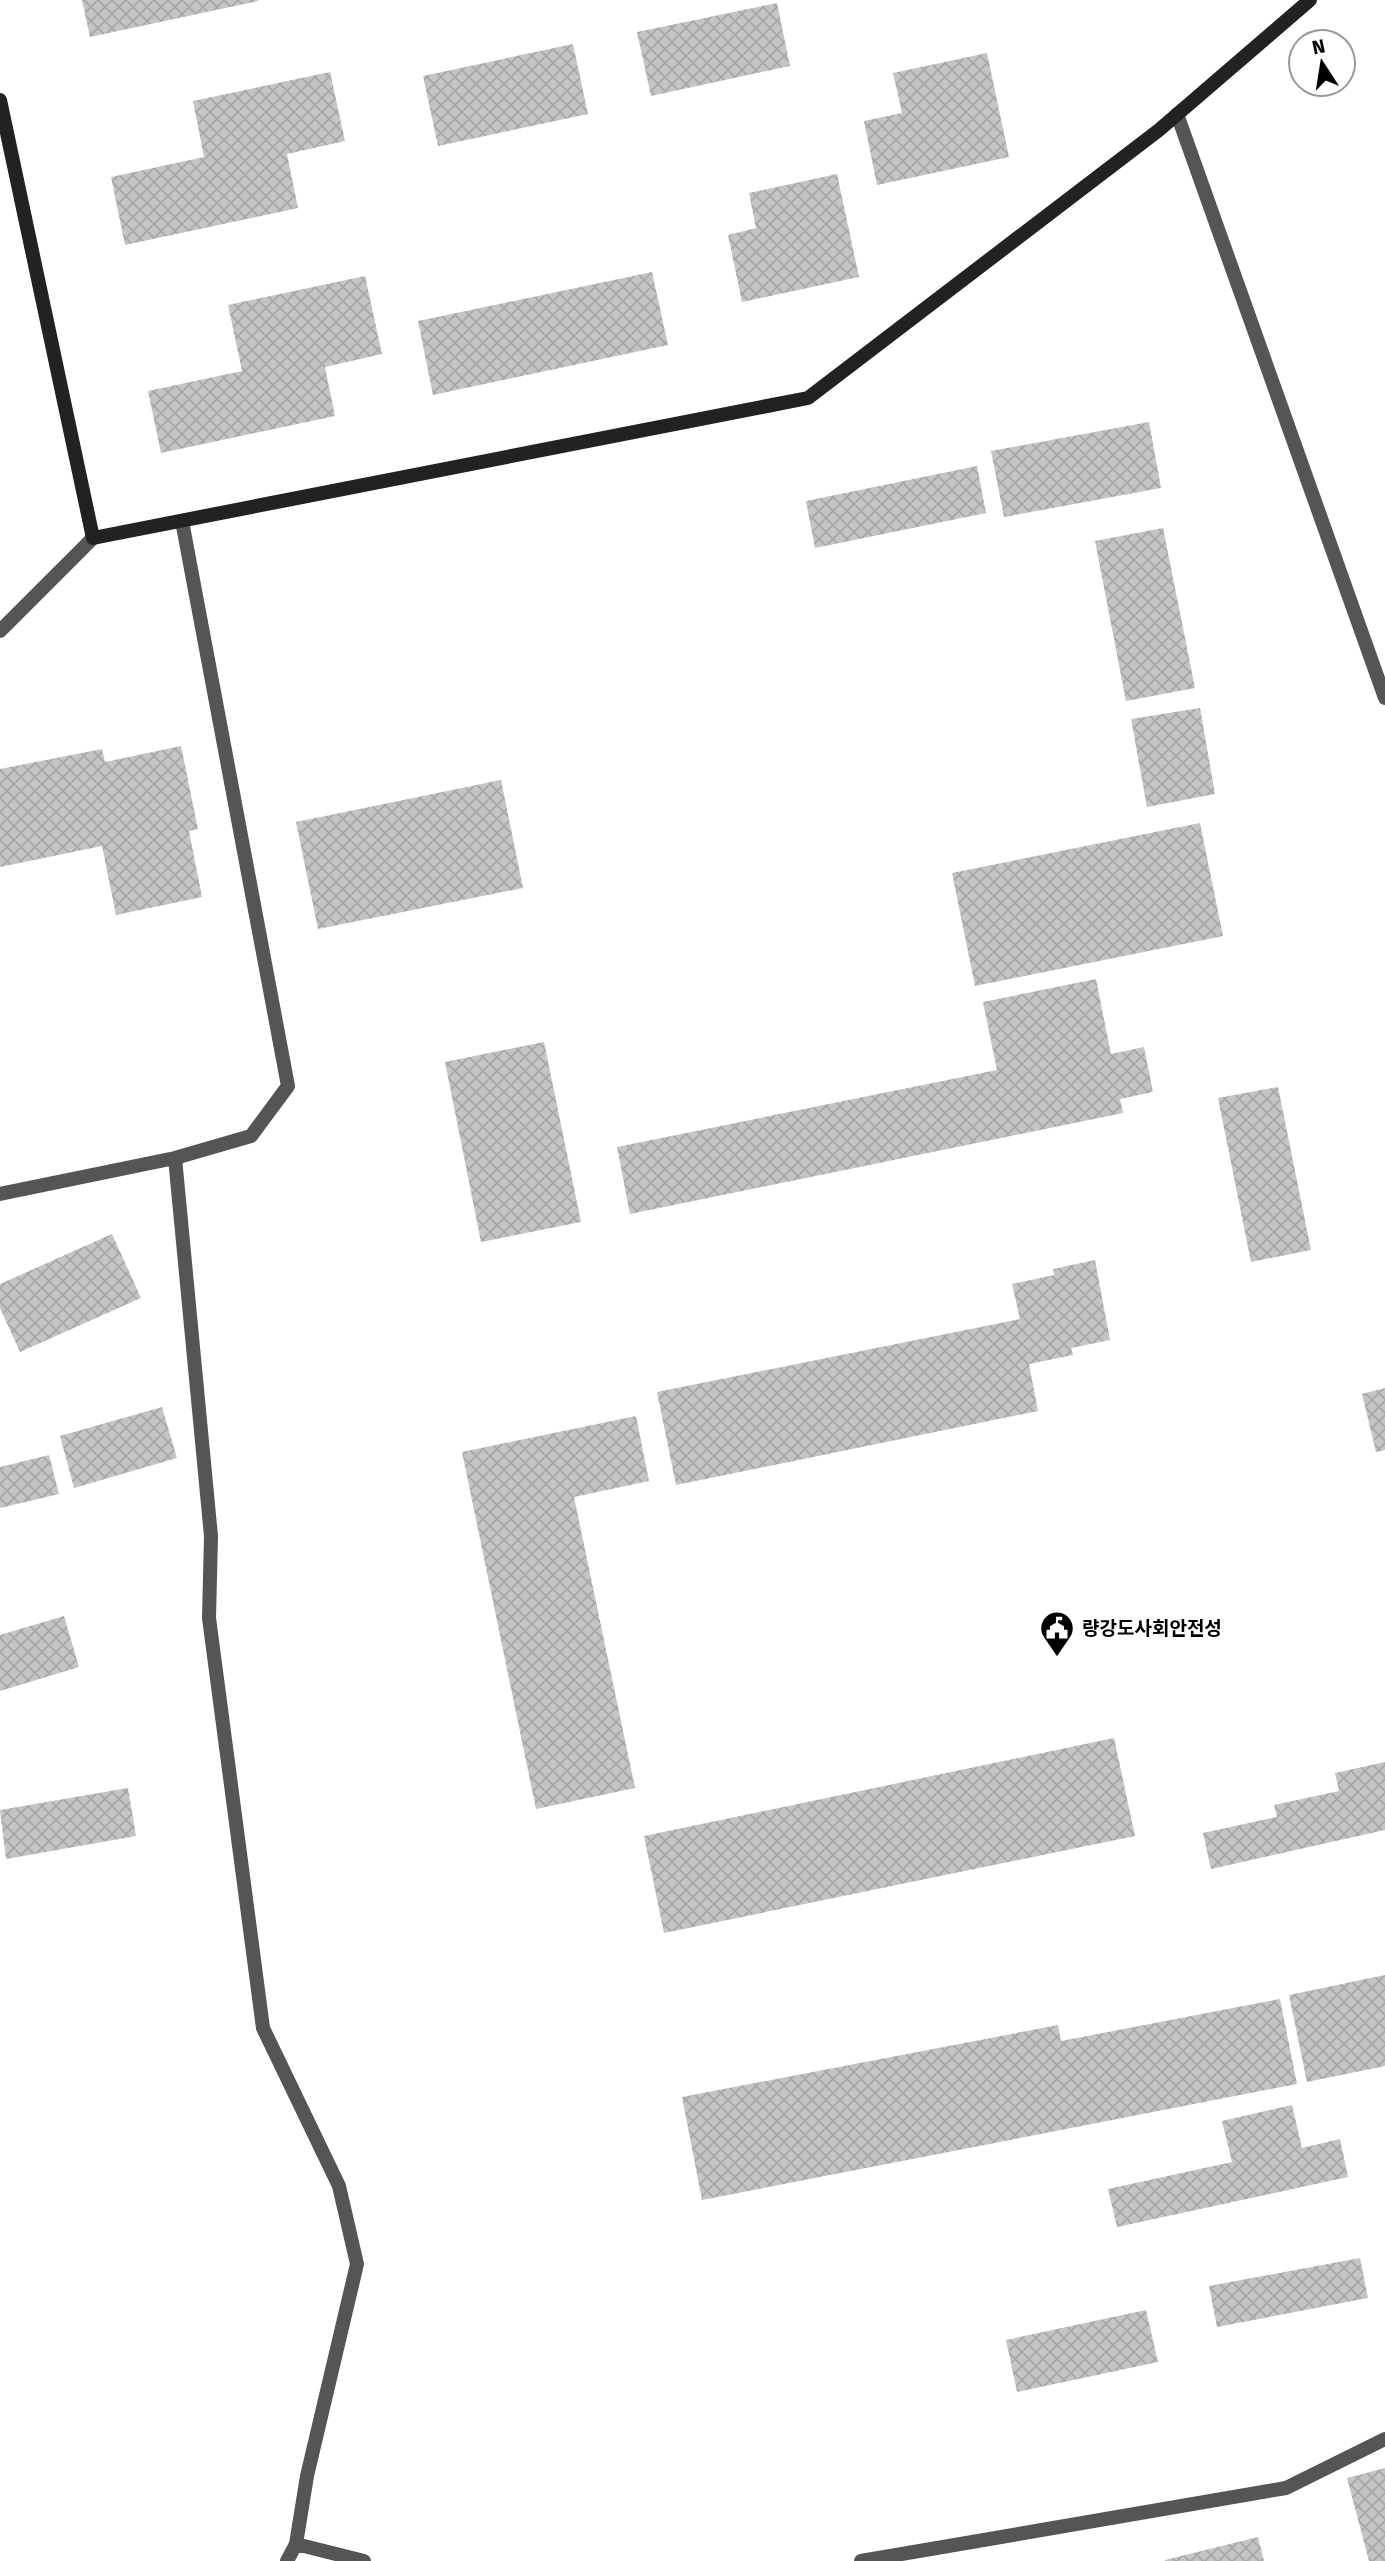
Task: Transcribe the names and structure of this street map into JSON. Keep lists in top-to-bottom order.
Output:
{
  "places": {
    "public building": ["량강도사회안전성"]
  },
  "north": "top"
}
